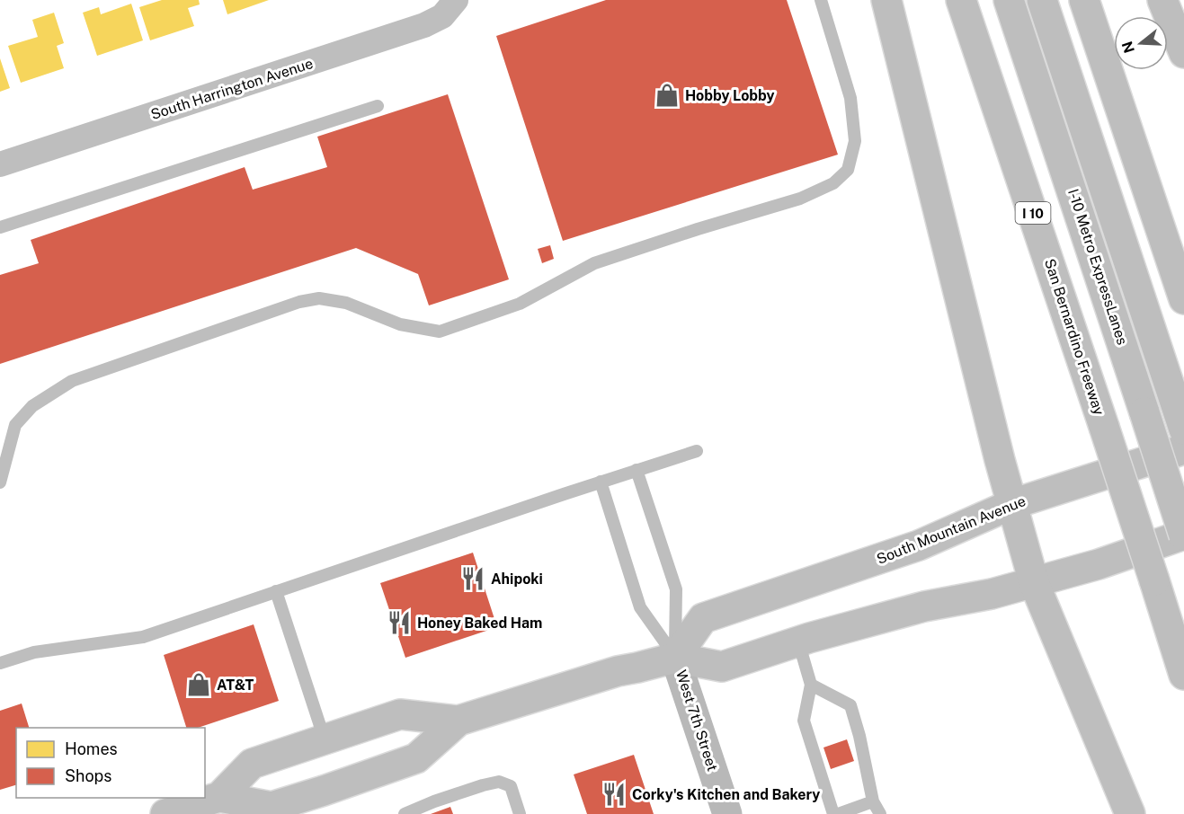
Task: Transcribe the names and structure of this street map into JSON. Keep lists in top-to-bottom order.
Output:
{
  "streets": {
    "main road": [
      "I 10",
      "I-10 Metro ExpressLanes",
      "San Bernardino Freeway",
      "South Mountain Avenue",
      "West 7th Street"
    ],
    "street": ["South Harrington Avenue"]
  },
  "crossings": [
    ["South Mountain Avenue", "West 7th Street"]
  ],
  "places": {
    "shop": ["Hobby Lobby", "AT&T"],
    "restaurant": ["Ahipoki", "Honey Baked Ham", "Corky's Kitchen and Bakery"]
  },
  "legend": ["Homes", "Shops"],
  "north": "left"
}
